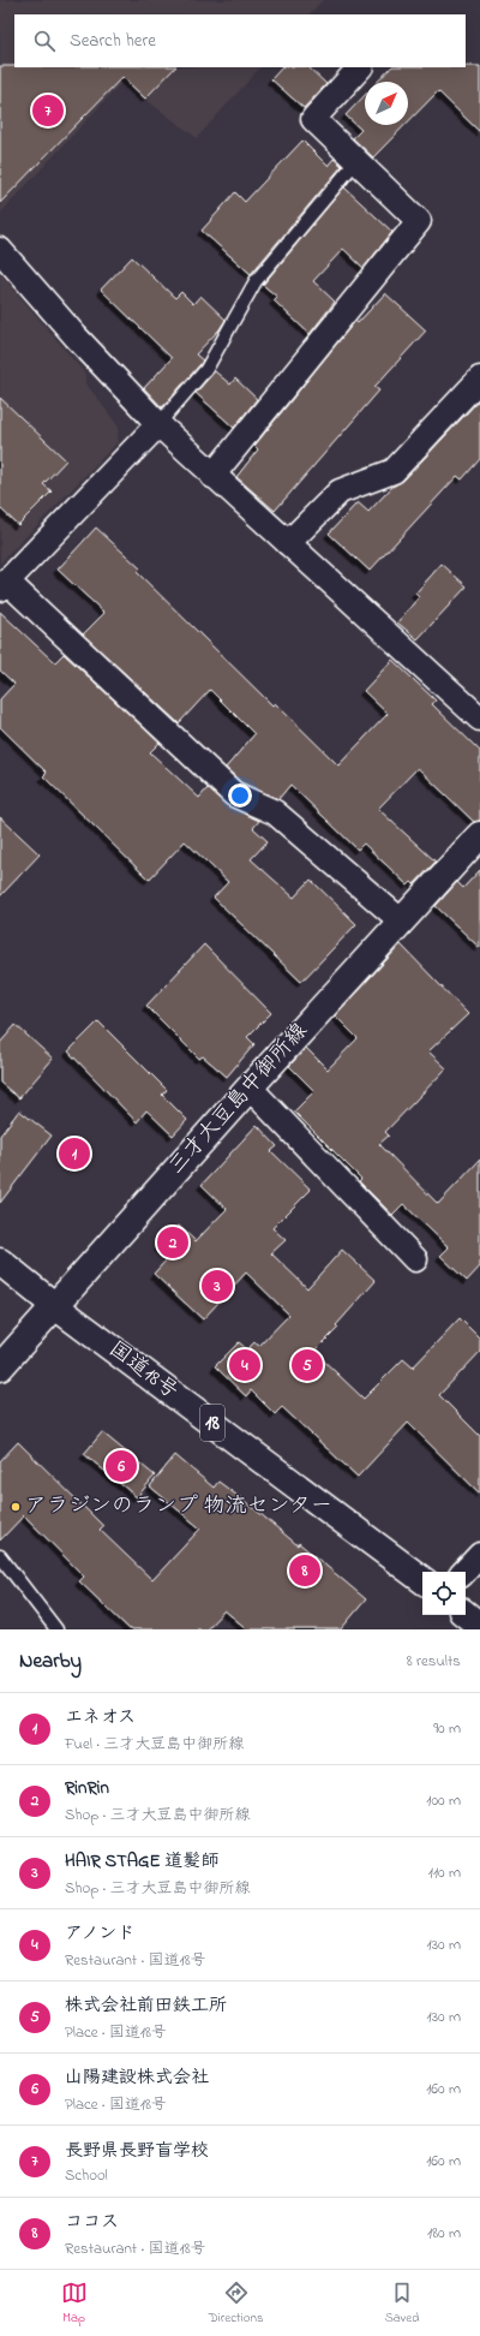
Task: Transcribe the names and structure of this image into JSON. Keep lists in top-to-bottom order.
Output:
{
  "streets": {
    "main road": ["三才大豆島中御所線", "国道18号", "18"]
  },
  "crossings": [
    ["三才大豆島中御所線", "国道18号"]
  ],
  "places": ["アラジンのランプ 物流センター"],
  "north": "top right",
  "page": {
    "search": "Search here",
    "pins": [
      "7",
      "1",
      "2",
      "3",
      "4",
      "5",
      "6",
      "8"
    ],
    "heading": ["Nearby", "8 results"],
    "list": [
      {
        "mark": "1",
        "name": "エネオス",
        "note": "Fuel · 三才大豆島中御所線",
        "value": "90 m"
      },
      {
        "mark": "2",
        "name": "RinRin",
        "note": "Shop · 三才大豆島中御所線",
        "value": "100 m"
      },
      {
        "mark": "3",
        "name": "HAIR STAGE 道髪師",
        "note": "Shop · 三才大豆島中御所線",
        "value": "110 m"
      },
      {
        "mark": "4",
        "name": "アノンド",
        "note": "Restaurant · 国道18号",
        "value": "130 m"
      },
      {
        "mark": "5",
        "name": "株式会社前田鉄工所",
        "note": "Place · 国道18号",
        "value": "130 m"
      },
      {
        "mark": "6",
        "name": "山陽建設株式会社",
        "note": "Place · 国道18号",
        "value": "160 m"
      },
      {
        "mark": "7",
        "name": "長野県長野盲学校",
        "note": "School",
        "value": "160 m"
      },
      {
        "mark": "8",
        "name": "ココス",
        "note": "Restaurant · 国道18号",
        "value": "180 m"
      }
    ],
    "nav": ["Map", "Directions", "Saved"]
  }
}
